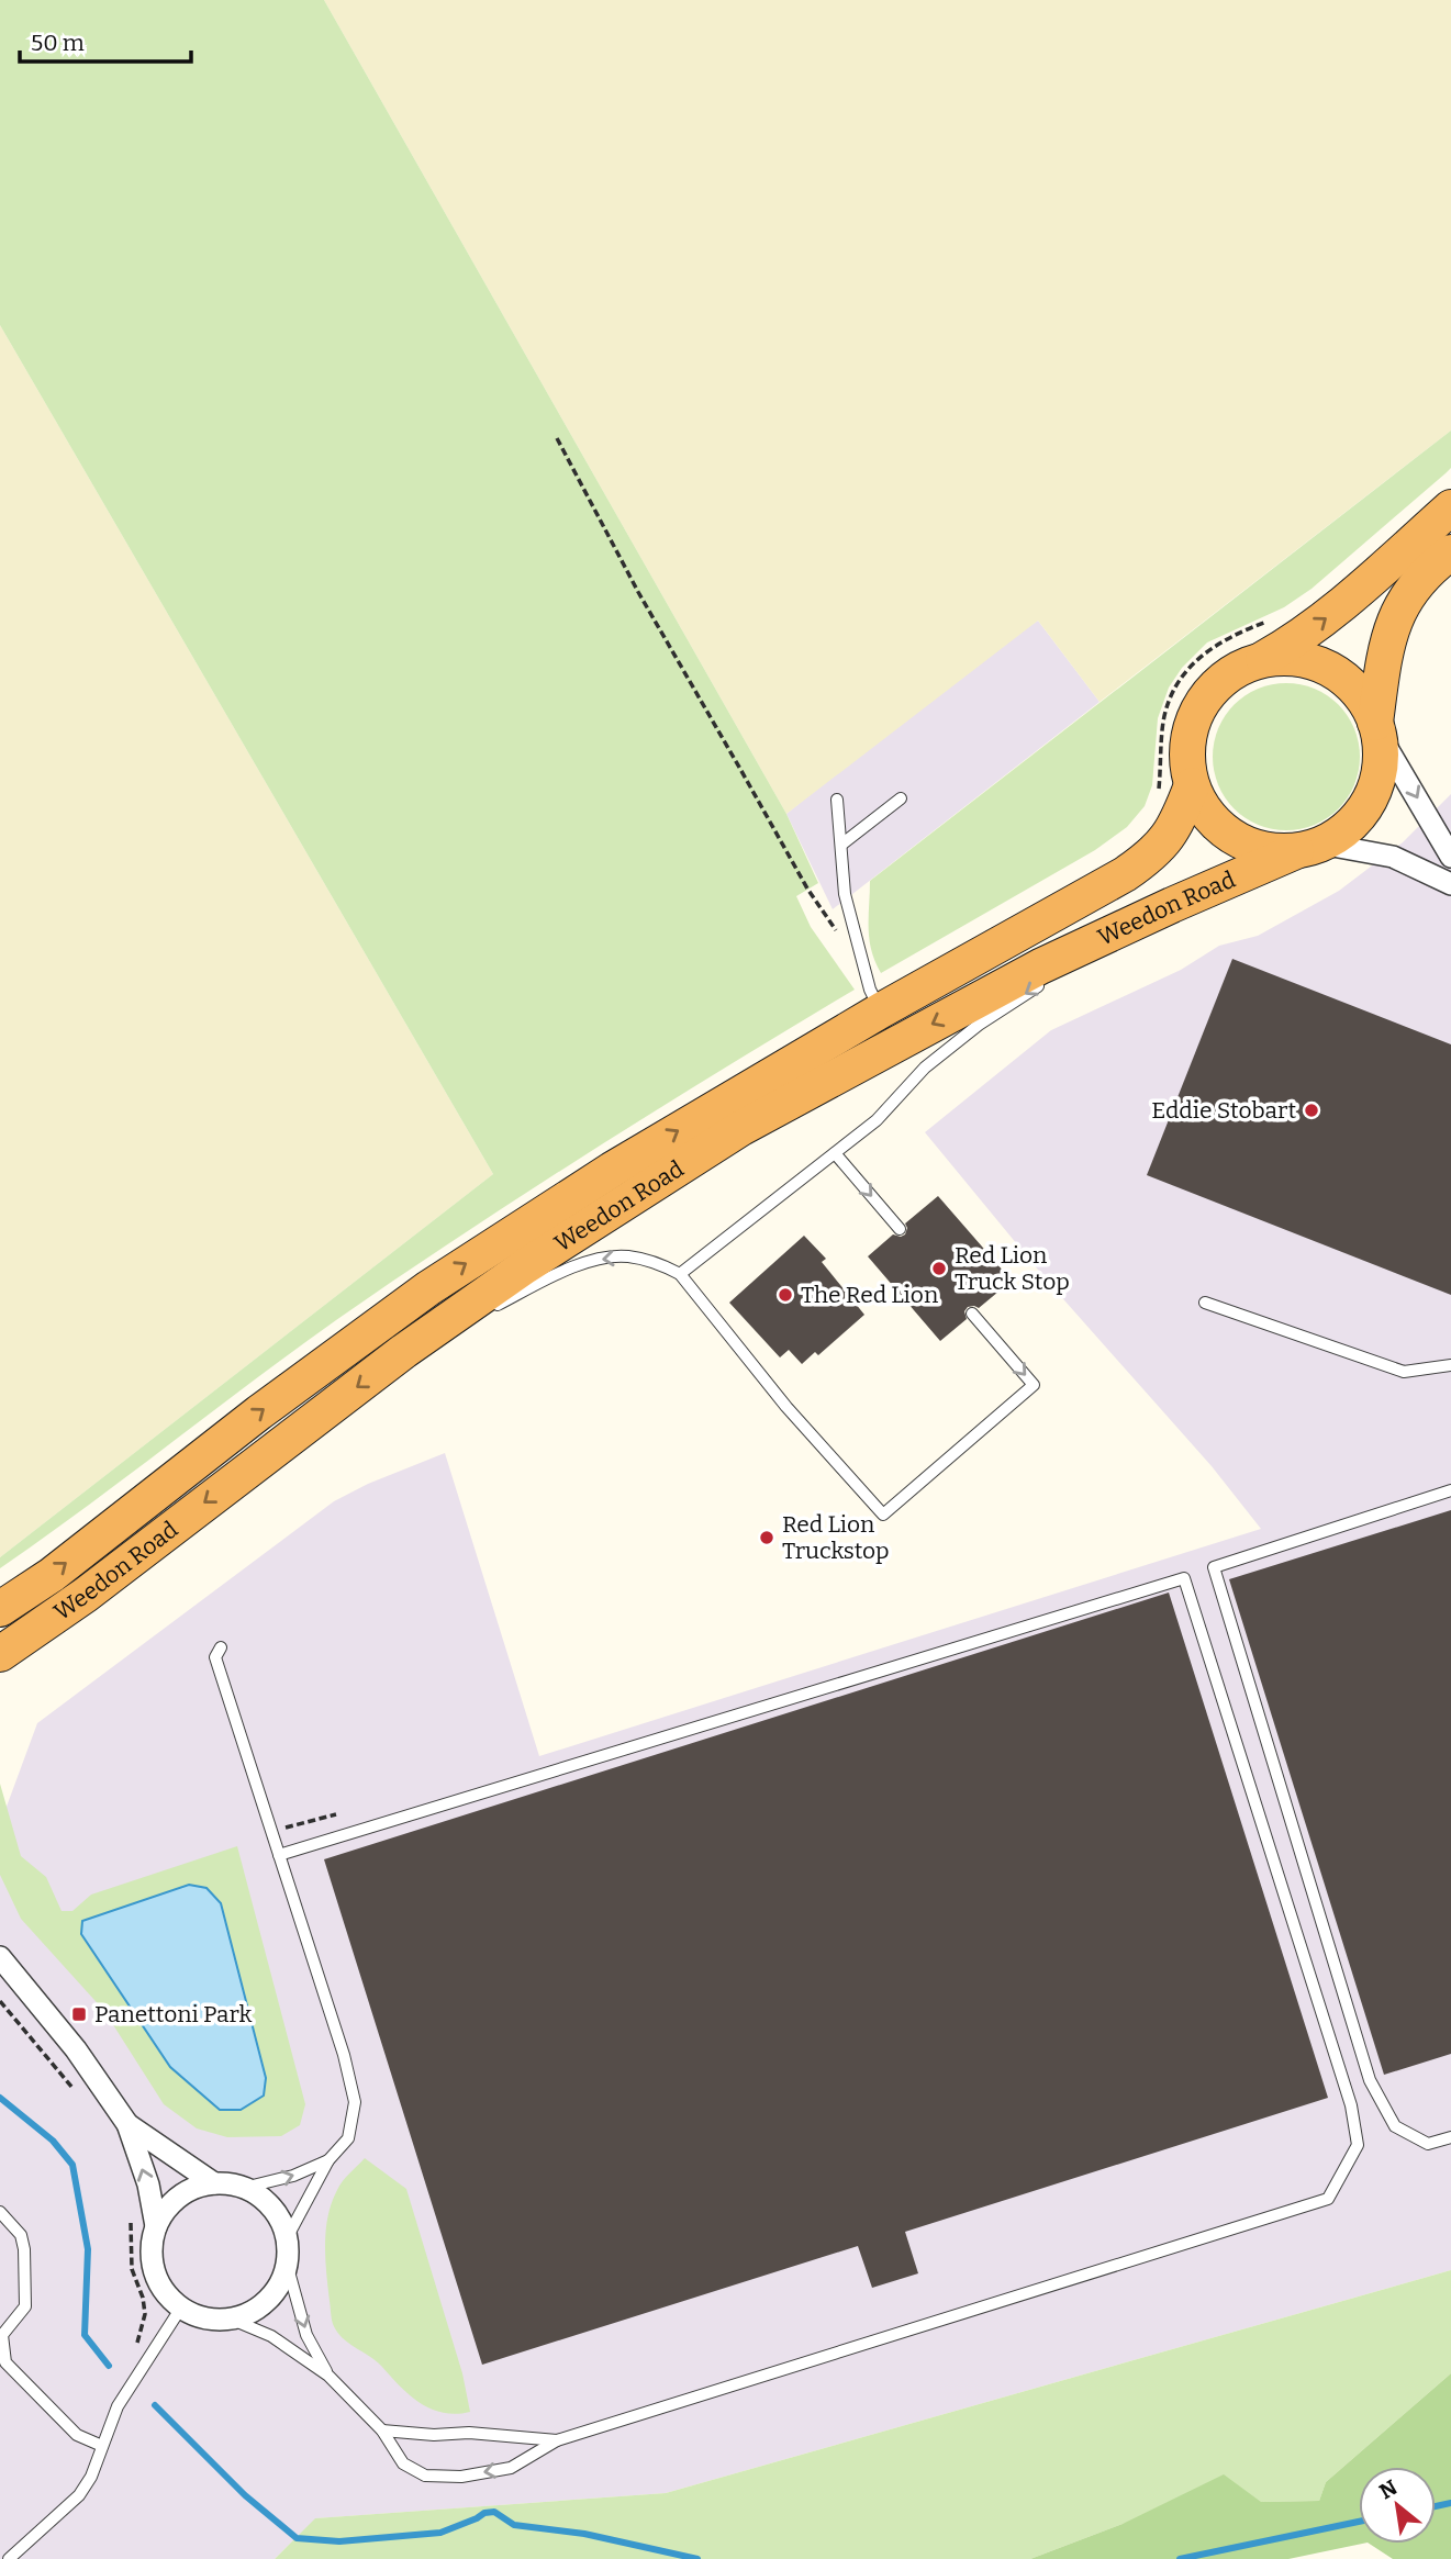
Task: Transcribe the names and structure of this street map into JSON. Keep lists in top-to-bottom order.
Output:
{
  "streets": {
    "highway": ["Weedon Road"]
  },
  "places": {
    "other": [
      "Eddie Stobart",
      "Red Lion Truck Stop",
      "The Red Lion",
      "Red Lion Truckstop"
    ],
    "transit": ["Panettoni Park"]
  },
  "scale_bar": "50 m",
  "north": "top left"
}
